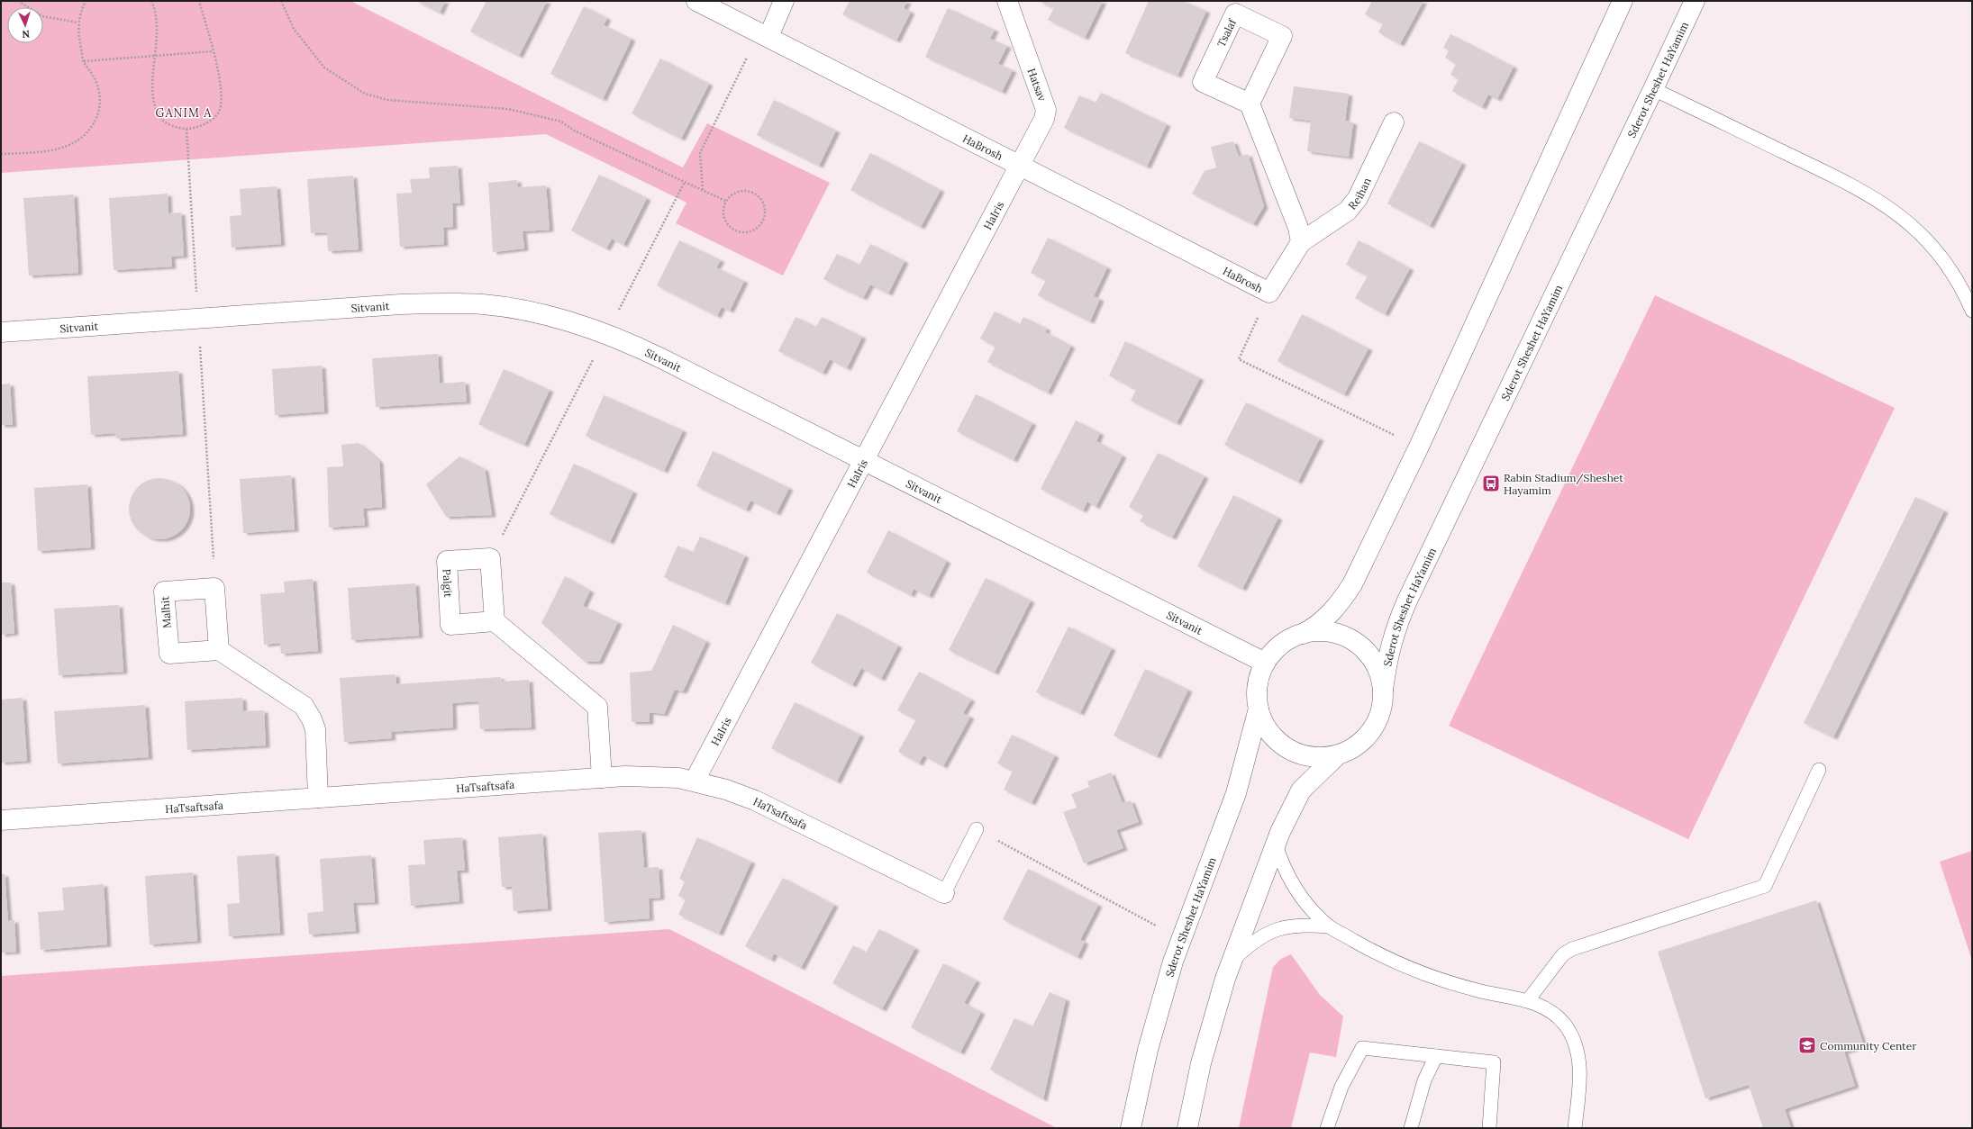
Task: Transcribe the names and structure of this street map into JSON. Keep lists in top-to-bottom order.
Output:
{
  "streets": {
    "street": [
      "Tsalaf",
      "Sderot Sheshet HaYamim",
      "Hatsav",
      "HaBrosh",
      "Reihan",
      "HaIris",
      "Sitvanit",
      "Palgit",
      "Malhit",
      "HaTsaftsafa"
    ]
  },
  "crossings": [
    ["Sderot Sheshet HaYamim", "Sitvanit"],
    ["Hatsav", "HaBrosh"],
    ["Hatsav", "HaIris"],
    ["HaBrosh", "HaIris"],
    ["HaIris", "Sitvanit"],
    ["HaIris", "HaTsaftsafa"]
  ],
  "districts": ["GANIM A"],
  "places": {
    "bus stop": ["Rabin Stadium/Sheshet Hayamim"],
    "school or university": ["Community Center"]
  },
  "north": "bottom"
}
